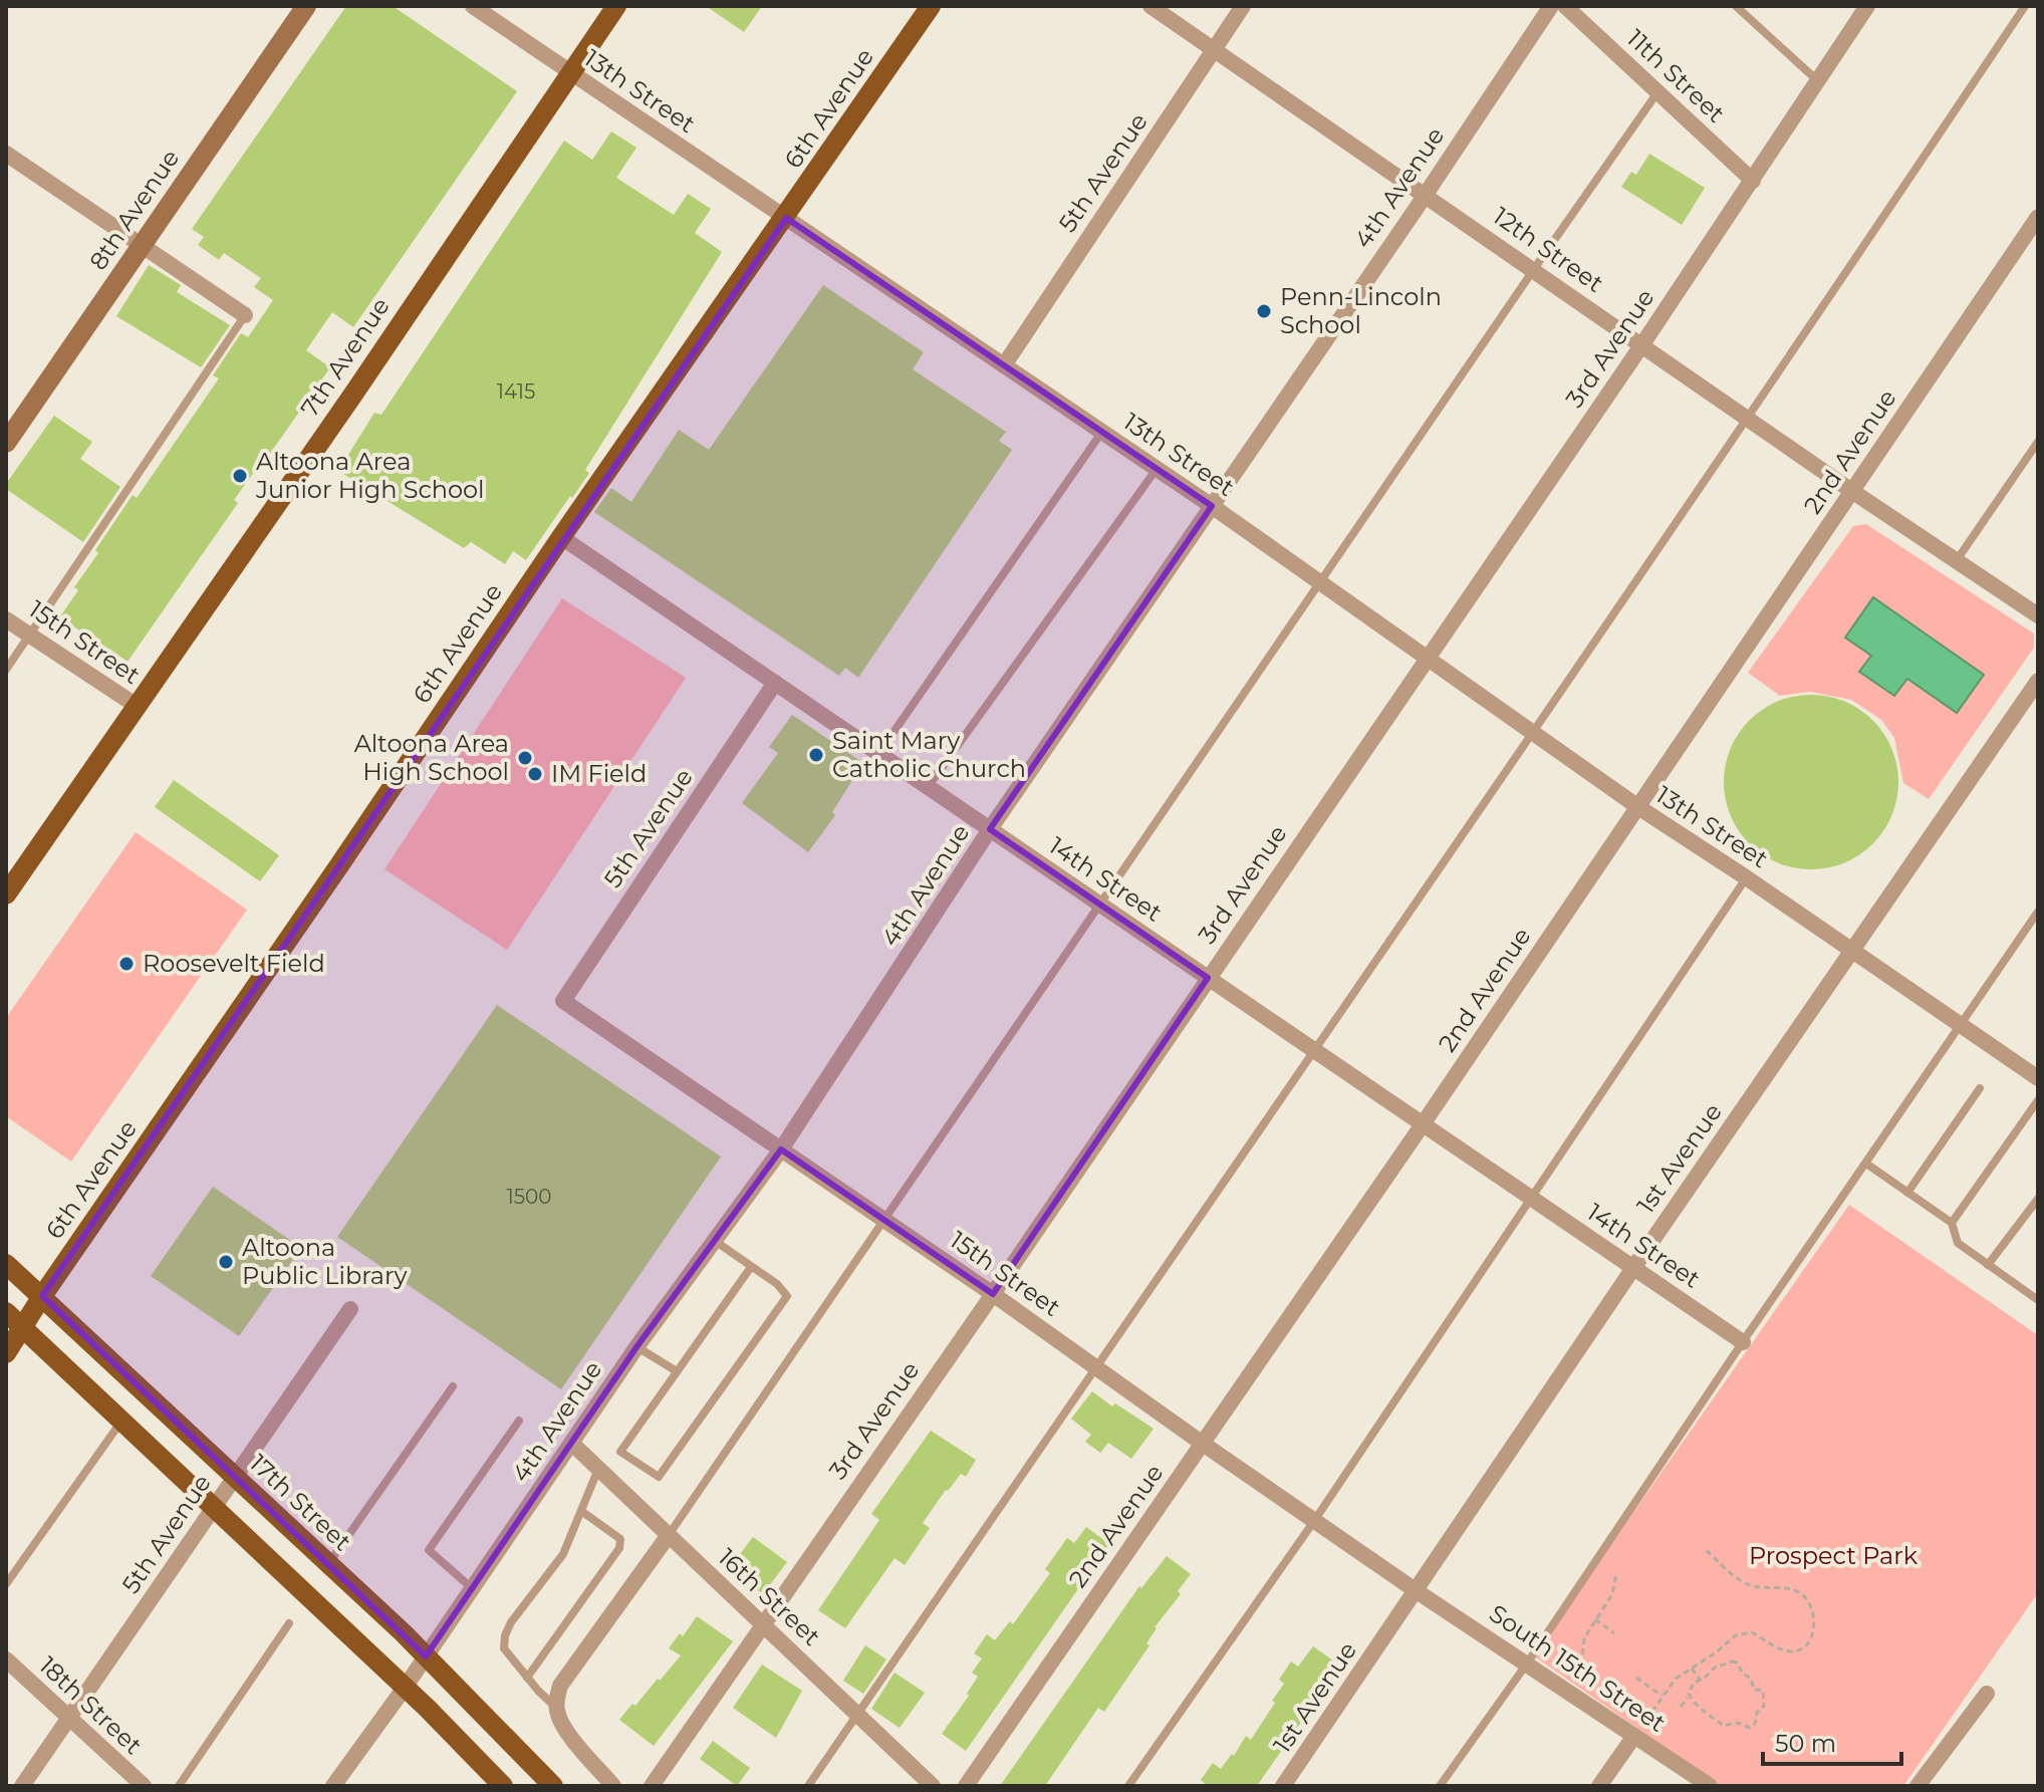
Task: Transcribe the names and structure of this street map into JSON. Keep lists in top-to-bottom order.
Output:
{
  "streets": {
    "main road": ["6th Avenue", "7th Avenue", "17th Street"],
    "street": [
      "11th Street",
      "13th Street",
      "5th Avenue",
      "4th Avenue",
      "8th Avenue",
      "12th Street",
      "3rd Avenue",
      "2nd Avenue",
      "15th Street",
      "14th Street",
      "1st Avenue",
      "16th Street",
      "South 15th Street",
      "18th Street"
    ]
  },
  "crossings": [
    ["11th Street", "3rd Avenue"],
    ["13th Street", "6th Avenue"],
    ["13th Street", "5th Avenue"],
    ["13th Street", "4th Avenue"],
    ["13th Street", "3rd Avenue"],
    ["13th Street", "7th Avenue"],
    ["13th Street", "2nd Avenue"],
    ["13th Street", "1st Avenue"],
    ["6th Avenue", "14th Street"],
    ["6th Avenue", "17th Street"],
    ["5th Avenue", "12th Street"],
    ["5th Avenue", "15th Street"],
    ["5th Avenue", "14th Street"],
    ["5th Avenue", "17th Street"],
    ["5th Avenue", "18th Street"],
    ["4th Avenue", "12th Street"],
    ["4th Avenue", "15th Street"],
    ["4th Avenue", "14th Street"],
    ["4th Avenue", "17th Street"],
    ["4th Avenue", "16th Street"],
    ["12th Street", "3rd Avenue"],
    ["12th Street", "2nd Avenue"],
    ["3rd Avenue", "15th Street"],
    ["3rd Avenue", "14th Street"],
    ["3rd Avenue", "16th Street"],
    ["7th Avenue", "15th Street"],
    ["2nd Avenue", "15th Street"],
    ["2nd Avenue", "14th Street"],
    ["15th Street", "1st Avenue"],
    ["15th Street", "South 15th Street"],
    ["14th Street", "1st Avenue"],
    ["1st Avenue", "South 15th Street"]
  ],
  "parks": ["Prospect Park"],
  "places": [
    "Penn-Lincoln School",
    "Altoona Area Junior High School",
    "Saint Mary Catholic Church",
    "Altoona Area High School",
    "IM Field",
    "Roosevelt Field",
    "Altoona Public Library"
  ],
  "house_numbers": ["1415", "1500"],
  "scale_bar": "50 m"
}
